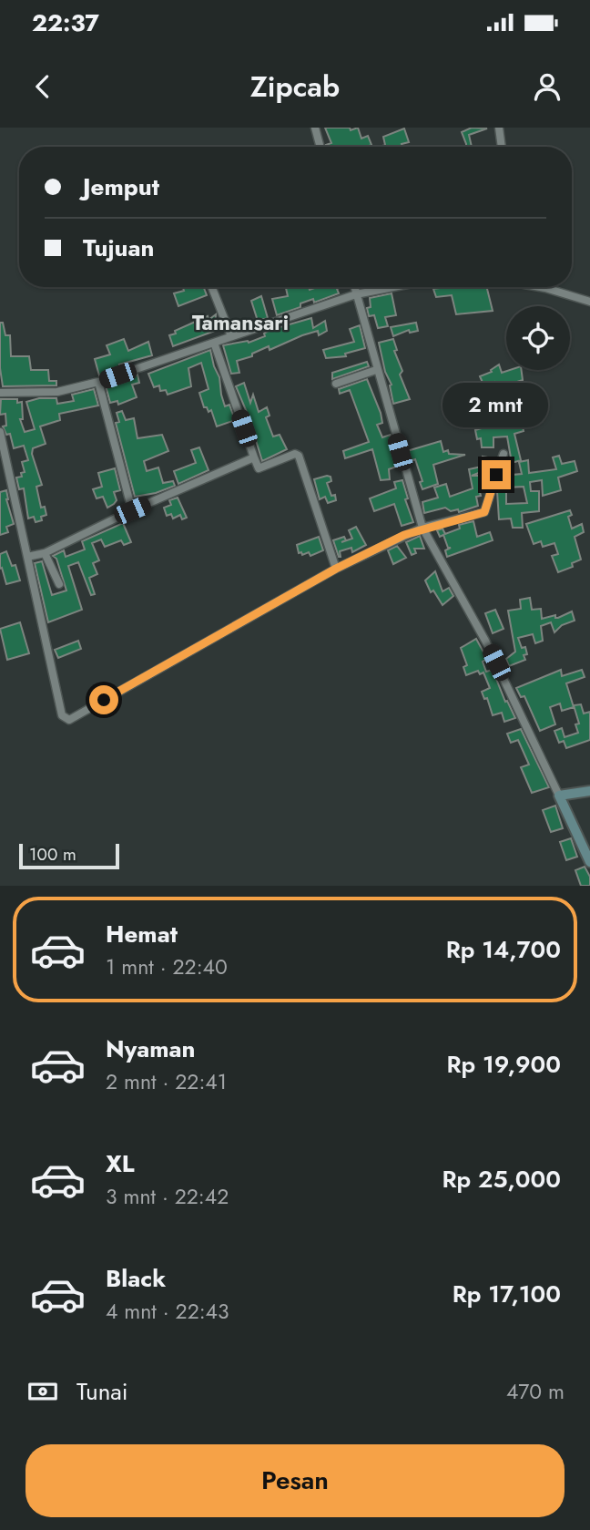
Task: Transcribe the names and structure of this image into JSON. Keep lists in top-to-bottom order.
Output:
{
  "districts": ["Tamansari"],
  "scale_bar": "100 m",
  "page": {
    "status": "22:37",
    "header": "Zipcab",
    "banner": ["Jemput", "Tujuan"],
    "bubble": "2 mnt",
    "scale": "100 m",
    "list": [
      {
        "name": "Hemat",
        "note": "1 mnt · 22:40",
        "value": "Rp 14,700"
      },
      {
        "name": "Nyaman",
        "note": "2 mnt · 22:41",
        "value": "Rp 19,900"
      },
      {
        "name": "XL",
        "note": "3 mnt · 22:42",
        "value": "Rp 25,000"
      },
      {
        "name": "Black",
        "note": "4 mnt · 22:43",
        "value": "Rp 17,100"
      }
    ],
    "pay": ["Tunai", "470 m"],
    "buttons": "Pesan"
  }
}
